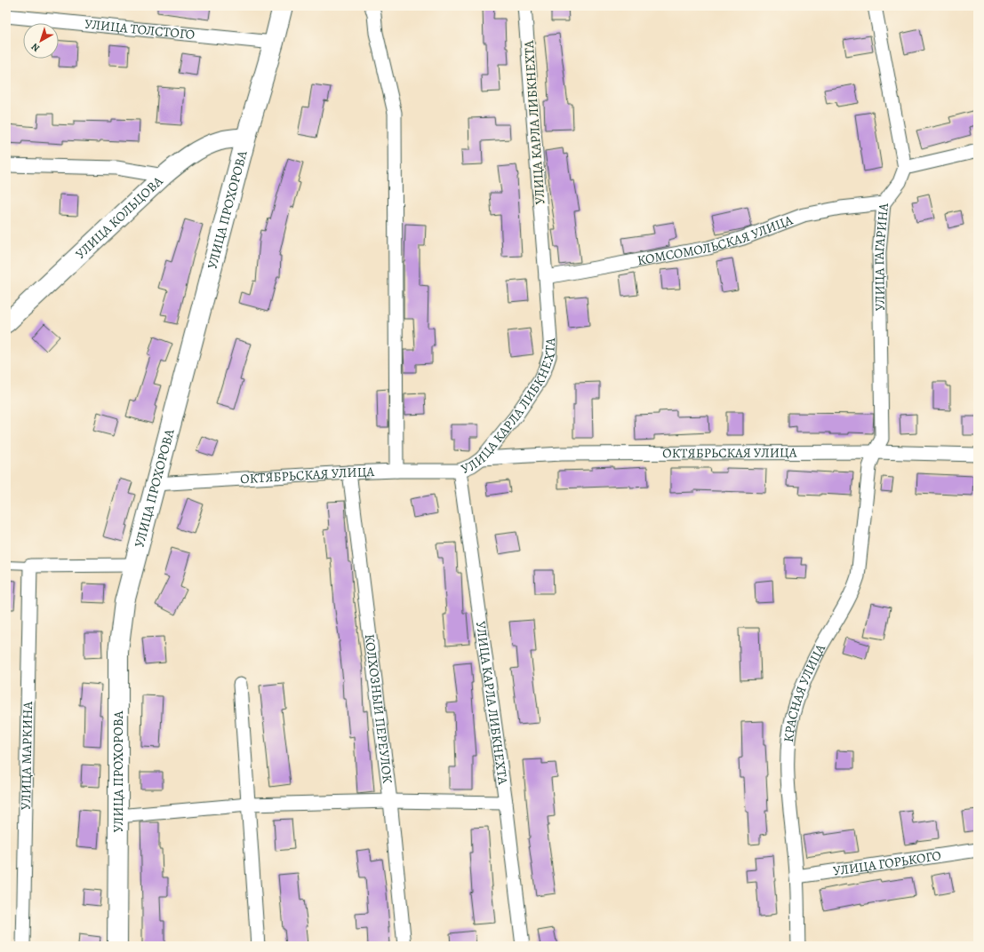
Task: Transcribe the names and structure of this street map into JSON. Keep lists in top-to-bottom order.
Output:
{
  "streets": {
    "main road": ["УЛИЦА ПРОХОРОВА", "УЛИЦА КОЛЬЦОВА"],
    "street": [
      "УЛИЦА ТОЛСТОГО",
      "УЛИЦА КАРЛА ЛИБКНЕХТА",
      "КОМСОМОЛЬСКАЯ УЛИЦА",
      "УЛИЦА ГАГАРИНА",
      "ОКТЯБРЬСКАЯ УЛИЦА",
      "КРАСНАЯ УЛИЦА",
      "КОЛХОЗНЫЙ ПЕРЕУЛОК",
      "УЛИЦА МАРКИНА",
      "УЛИЦА ГОРЬКОГО"
    ]
  },
  "crossings": [
    ["УЛИЦА ТОЛСТОГО", "УЛИЦА ПРОХОРОВА"],
    ["УЛИЦА КАРЛА ЛИБКНЕХТА", "КОМСОМОЛЬСКАЯ УЛИЦА"],
    ["УЛИЦА КАРЛА ЛИБКНЕХТА", "ОКТЯБРЬСКАЯ УЛИЦА"],
    ["УЛИЦА ПРОХОРОВА", "УЛИЦА КОЛЬЦОВА"],
    ["УЛИЦА ПРОХОРОВА", "ОКТЯБРЬСКАЯ УЛИЦА"],
    ["КОМСОМОЛЬСКАЯ УЛИЦА", "УЛИЦА ГАГАРИНА"],
    ["УЛИЦА ГАГАРИНА", "ОКТЯБРЬСКАЯ УЛИЦА"],
    ["УЛИЦА ГАГАРИНА", "КРАСНАЯ УЛИЦА"],
    ["ОКТЯБРЬСКАЯ УЛИЦА", "КРАСНАЯ УЛИЦА"],
    ["ОКТЯБРЬСКАЯ УЛИЦА", "КОЛХОЗНЫЙ ПЕРЕУЛОК"],
    ["КРАСНАЯ УЛИЦА", "УЛИЦА ГОРЬКОГО"]
  ],
  "north": "bottom left"
}
